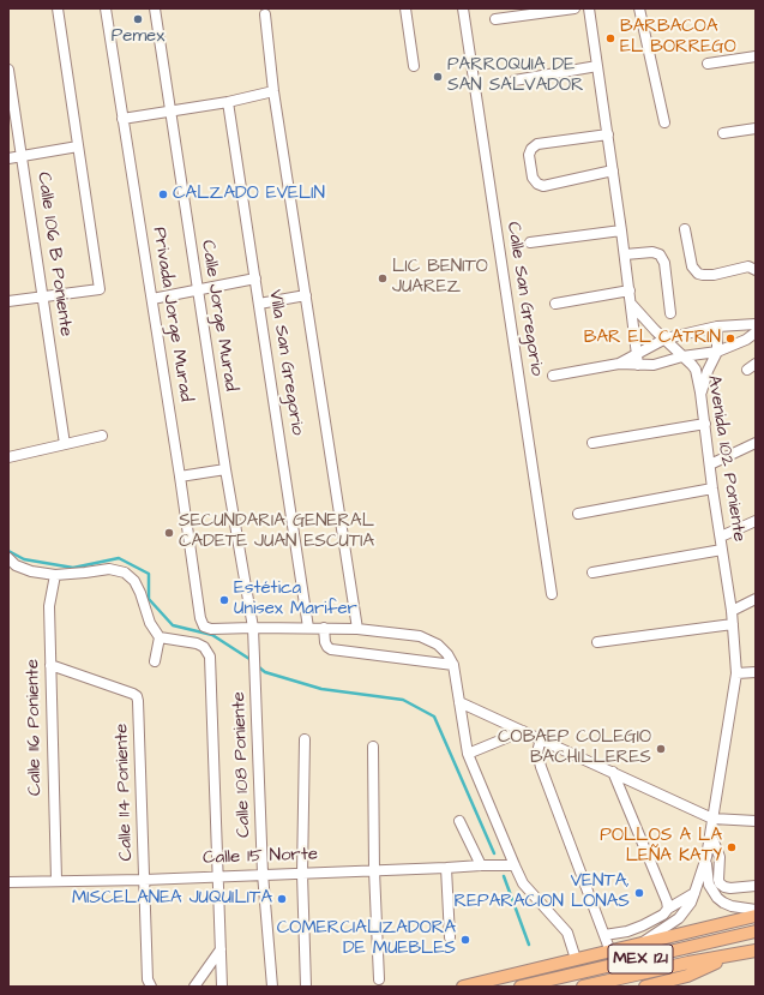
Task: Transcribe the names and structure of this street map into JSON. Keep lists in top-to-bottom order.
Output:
{
  "streets": {
    "main road": ["MEX 121"],
    "street": [
      "Calle 106 B Poniente",
      "Calle San Gregorio",
      "Privada Jorge Murad",
      "Calle Jorge Murad",
      "Villa San Gregorio",
      "Avenida 102 Poniente",
      "Calle 116 Poniente",
      "Calle 108 Poniente",
      "Calle 114 Poniente",
      "Calle 15 Norte"
    ]
  },
  "crossings": [
    ["Privada Jorge Murad", "Calle Jorge Murad"],
    ["Privada Jorge Murad", "Calle 108 Poniente"],
    ["Calle Jorge Murad", "Calle 108 Poniente"],
    ["Calle 116 Poniente", "Calle 114 Poniente"],
    ["Calle 116 Poniente", "Calle 15 Norte"],
    ["Calle 108 Poniente", "Calle 15 Norte"],
    ["Calle 114 Poniente", "Calle 15 Norte"]
  ],
  "places": [
    "Pemex",
    "BARBACOA EL BORREGO",
    "PARROQUIA DE SAN SALVADOR",
    "CALZADO EVELIN",
    "LIC BENITO JUAREZ",
    "BAR EL CATRIN",
    "SECUNDARIA GENERAL CADETE JUAN ESCUTIA",
    "Estética Unisex Marifer",
    "COBAEP COLEGIO BACHILLERES",
    "POLLOS A LA LEÑA KATY",
    "VENTA, REPARACION LONAS",
    "MISCELANEA JUQUILITA",
    "COMERCIALIZADORA DE MUEBLES"
  ]
}
